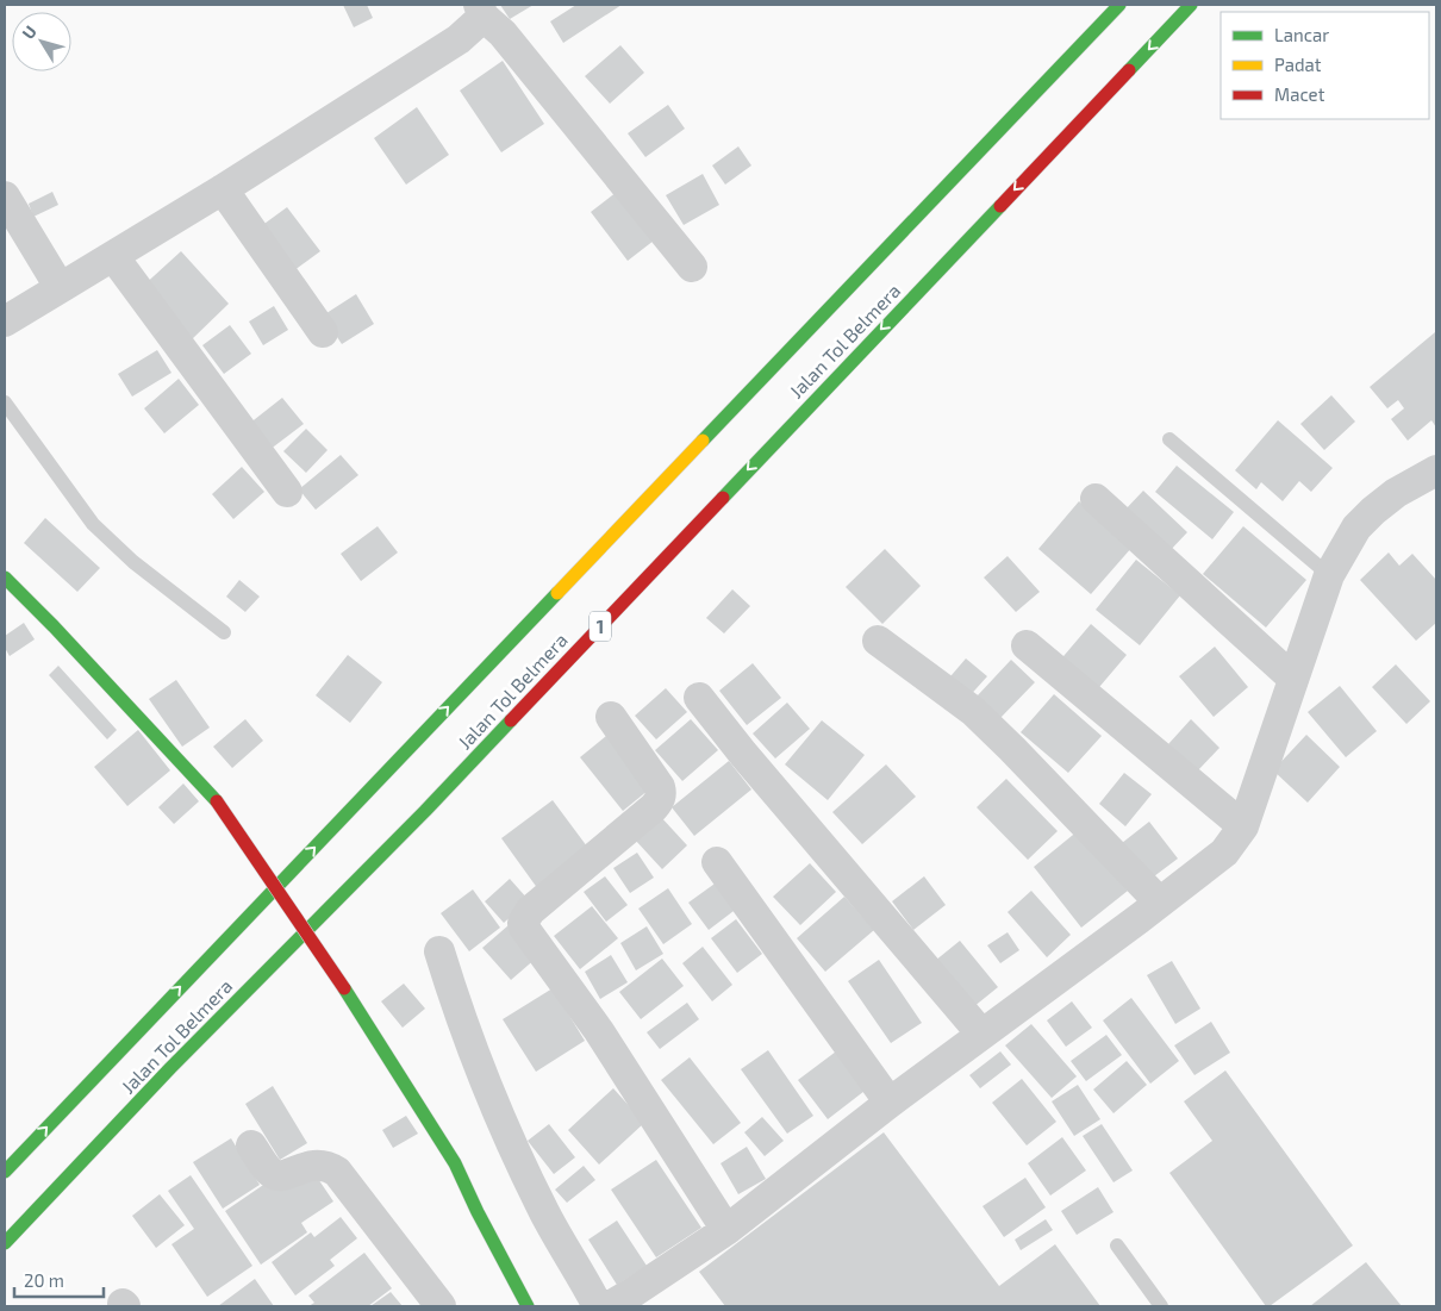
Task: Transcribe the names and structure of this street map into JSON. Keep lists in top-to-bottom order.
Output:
{
  "streets": {
    "main road": ["Jalan Tol Belmera", "1"]
  },
  "legend": ["Lancar", "Padat", "Macet"],
  "scale_bar": "20 m",
  "north": "top left"
}
